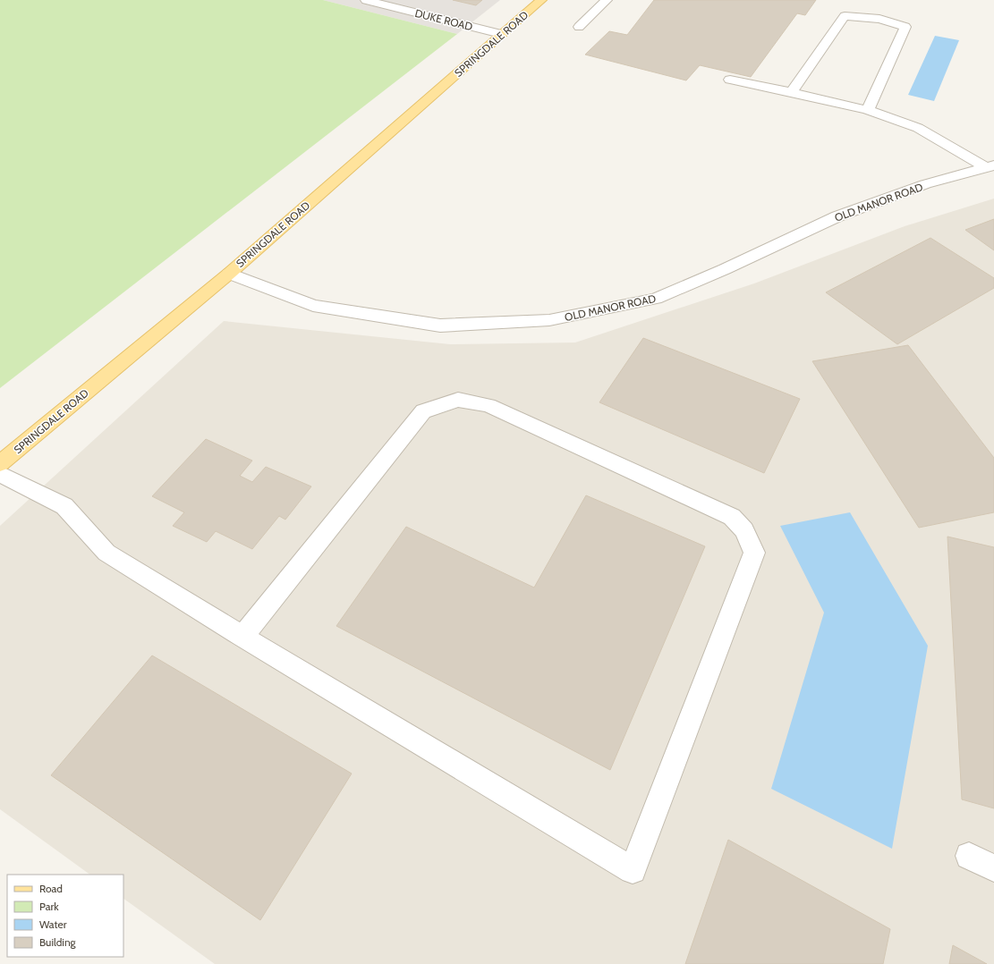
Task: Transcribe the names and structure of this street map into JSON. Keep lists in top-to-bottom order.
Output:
{
  "streets": {
    "main road": ["SPRINGDALE ROAD"],
    "street": ["DUKE ROAD", "OLD MANOR ROAD"]
  },
  "crossings": [
    ["DUKE ROAD", "SPRINGDALE ROAD"],
    ["SPRINGDALE ROAD", "OLD MANOR ROAD"]
  ],
  "legend": [
    "Road",
    "Park",
    "Water",
    "Building"
  ]
}
